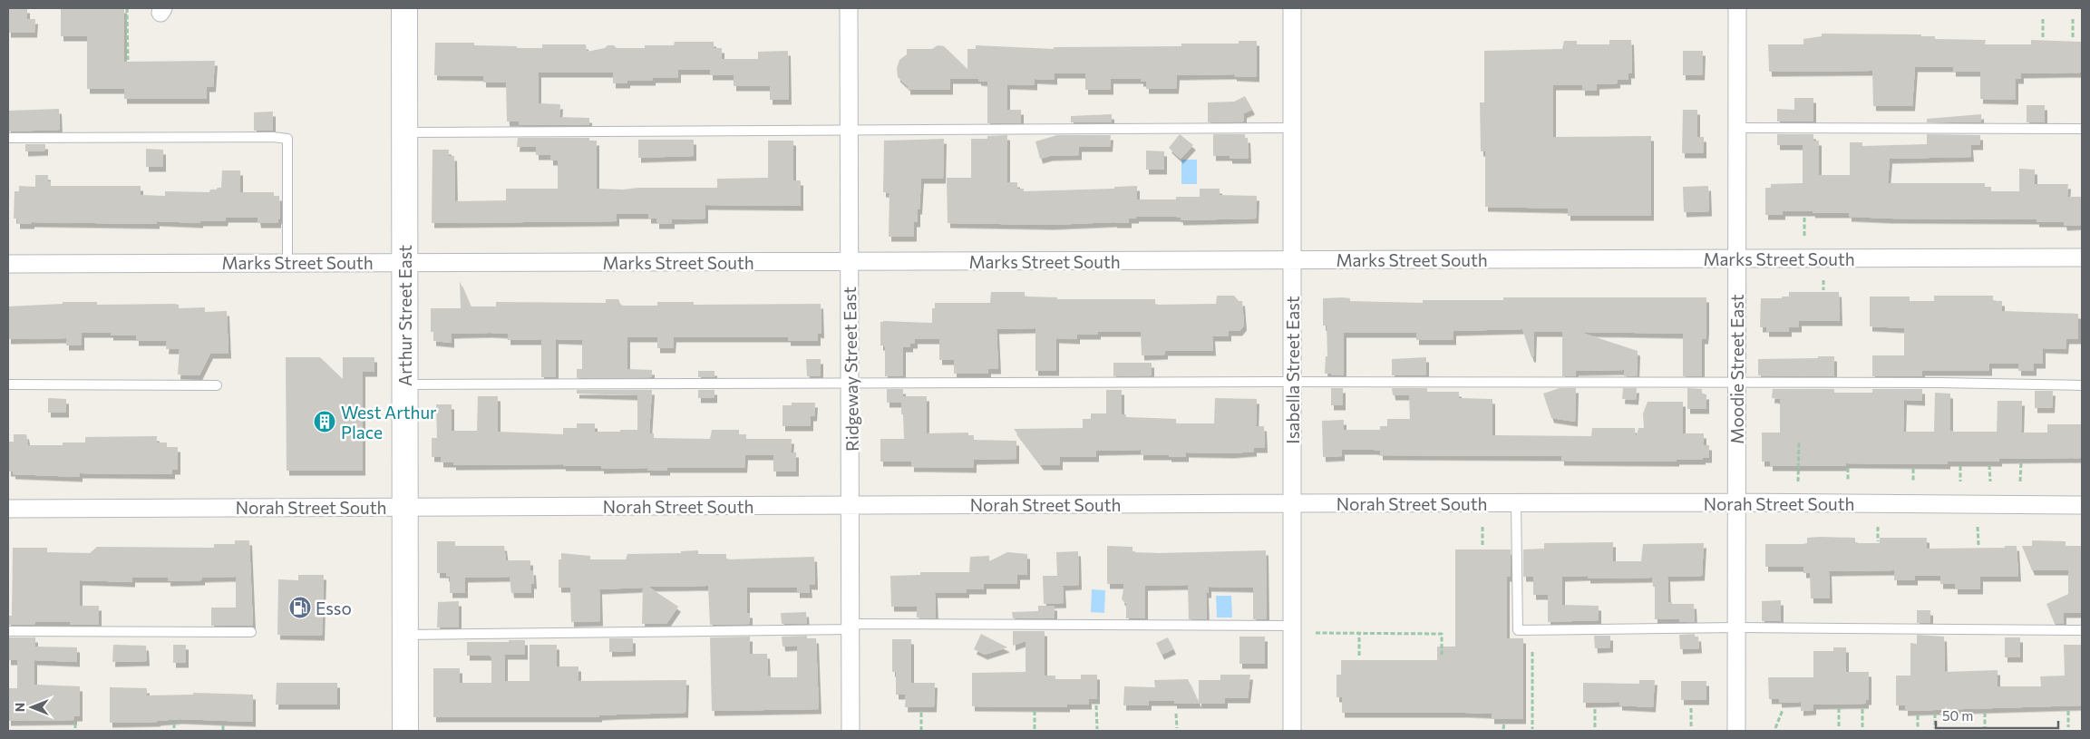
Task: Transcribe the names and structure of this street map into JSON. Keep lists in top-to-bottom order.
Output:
{
  "streets": {
    "main road": ["Arthur Street East"],
    "street": [
      "Marks Street South",
      "Ridgeway Street East",
      "Moodie Street East",
      "Isabella Street East",
      "Norah Street South"
    ]
  },
  "crossings": [
    ["Marks Street South", "Arthur Street East"],
    ["Marks Street South", "Ridgeway Street East"],
    ["Marks Street South", "Moodie Street East"],
    ["Marks Street South", "Isabella Street East"],
    ["Arthur Street East", "Norah Street South"],
    ["Ridgeway Street East", "Norah Street South"],
    ["Moodie Street East", "Norah Street South"],
    ["Isabella Street East", "Norah Street South"]
  ],
  "places": {
    "building": ["West Arthur Place"],
    "fuel station": ["Esso"]
  },
  "scale_bar": "50 m",
  "north": "left"
}
